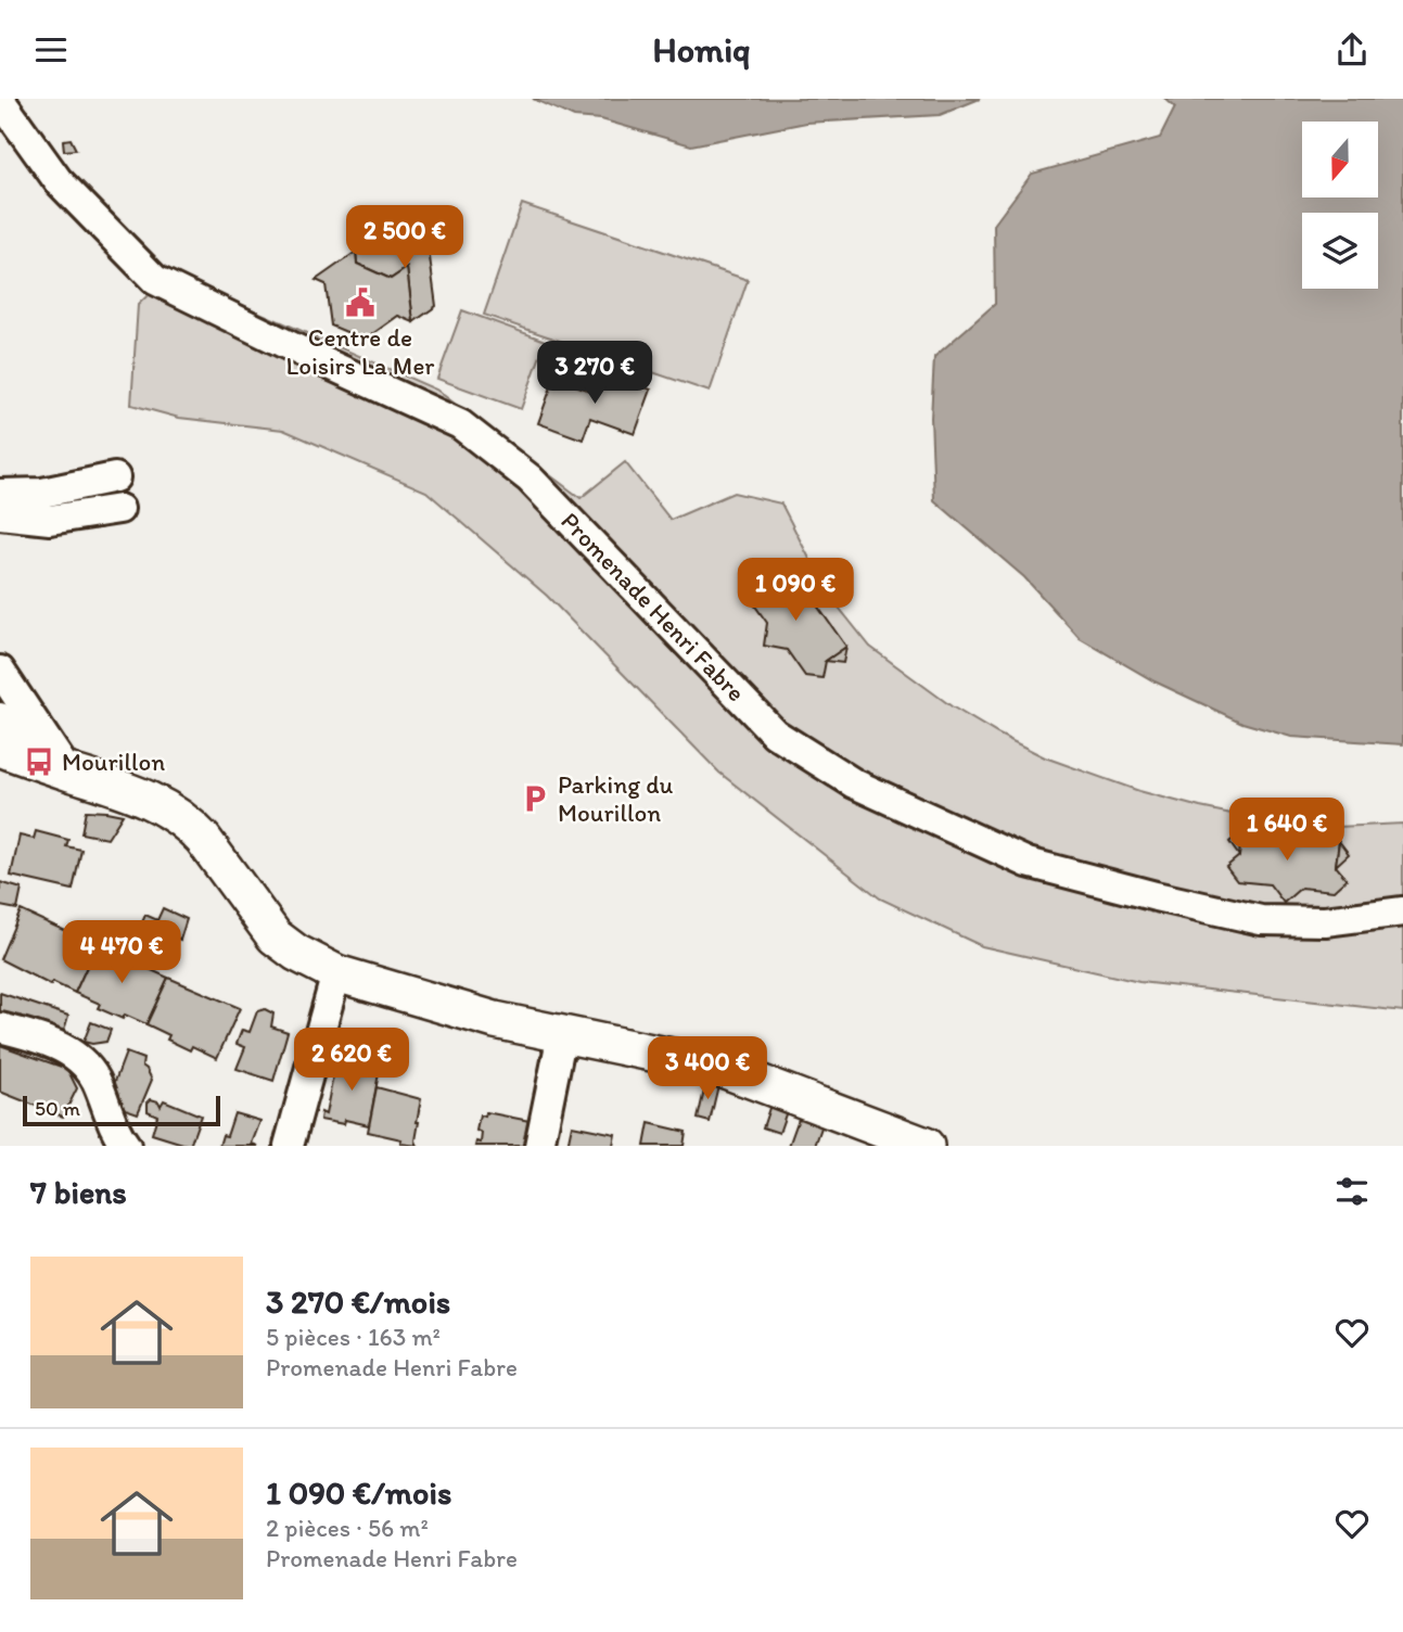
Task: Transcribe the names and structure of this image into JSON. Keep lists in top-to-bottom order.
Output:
{
  "streets": {
    "street": ["Promenade Henri Fabre"]
  },
  "places": {
    "public building": ["Centre de Loisirs La Mer"],
    "bus stop": ["Mourillon"],
    "parking": ["Parking du Mourillon"]
  },
  "scale_bar": "50 m",
  "north": "bottom",
  "page": {
    "header": "Homiq",
    "price": [
      "2 500 €",
      "3 270 €",
      "1 090 €",
      "1 640 €",
      "4 470 €",
      "2 620 €",
      "3 400 €"
    ],
    "scale": "50 m",
    "heading": "7 biens",
    "list": [
      {
        "name": "3 270 €/mois",
        "note": "5 pièces · 163 m² · Promenade Henri Fabre"
      },
      {
        "name": "1 090 €/mois",
        "note": "2 pièces · 56 m² · Promenade Henri Fabre"
      }
    ]
  }
}
